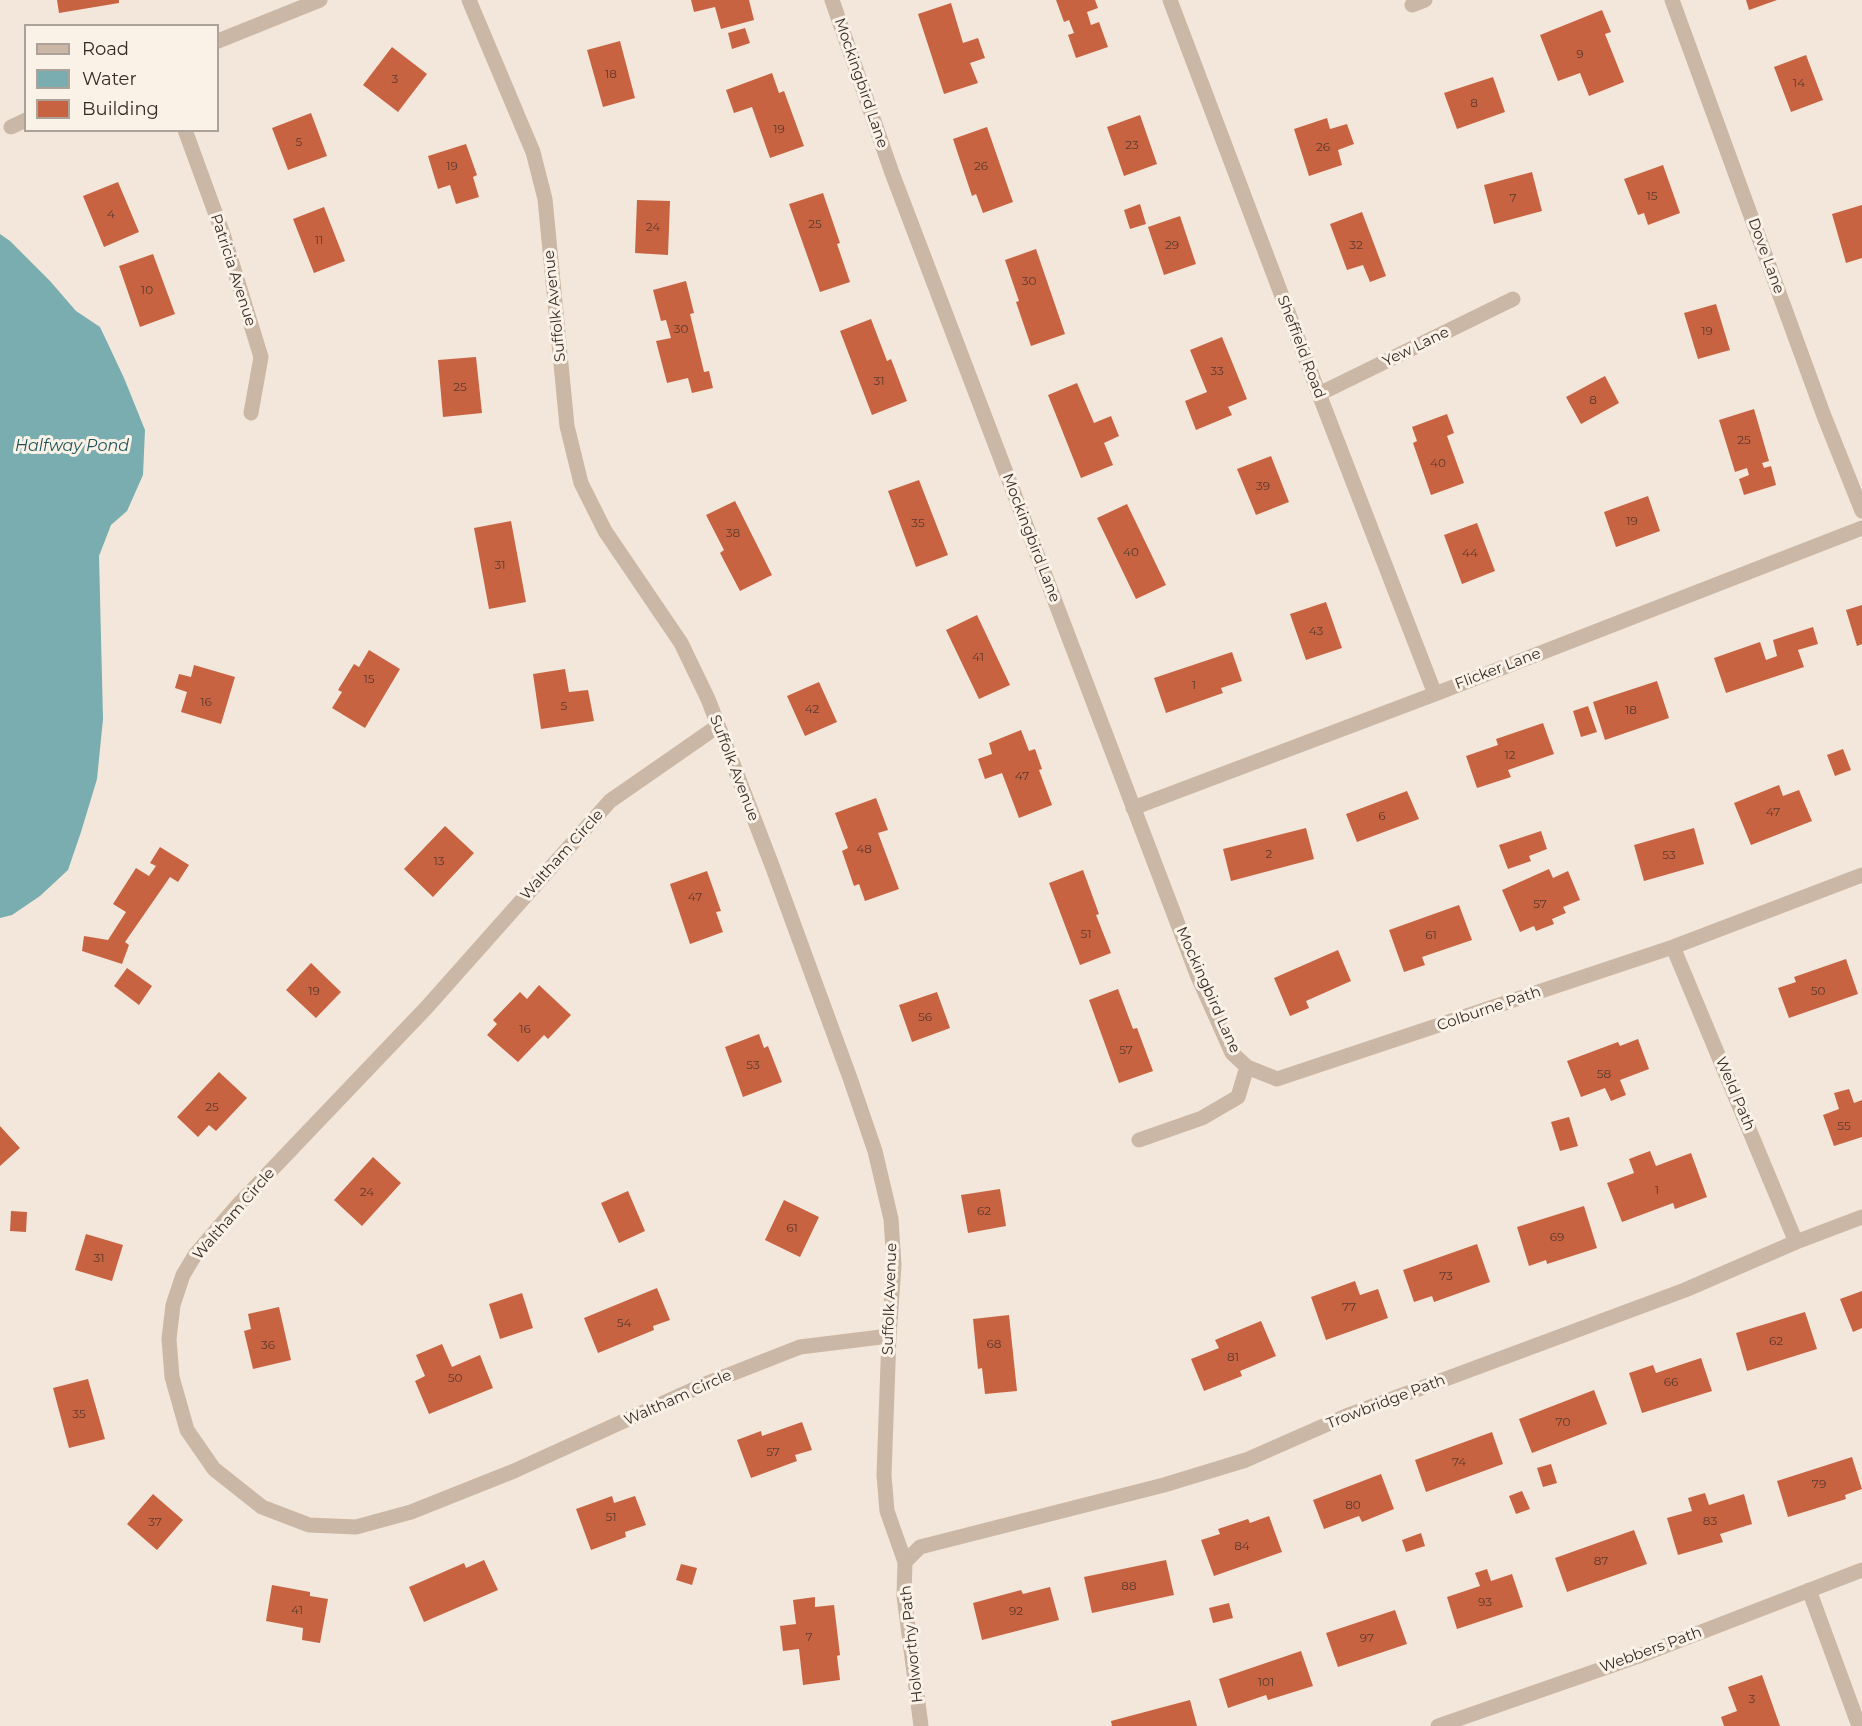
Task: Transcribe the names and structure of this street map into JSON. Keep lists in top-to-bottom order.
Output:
{
  "streets": {
    "street": [
      "Mockingbird Lane",
      "Dove Lane",
      "Patricia Avenue",
      "Suffolk Avenue",
      "Sheffield Road",
      "Yew Lane",
      "Flicker Lane",
      "Waltham Circle",
      "Colburne Path",
      "Weld Path",
      "Trowbridge Path",
      "Holworthy Path",
      "Webbers Path"
    ]
  },
  "crossings": [
    ["Mockingbird Lane", "Flicker Lane"],
    ["Mockingbird Lane", "Colburne Path"],
    ["Suffolk Avenue", "Waltham Circle"],
    ["Suffolk Avenue", "Trowbridge Path"],
    ["Suffolk Avenue", "Holworthy Path"],
    ["Sheffield Road", "Yew Lane"],
    ["Sheffield Road", "Flicker Lane"],
    ["Colburne Path", "Weld Path"],
    ["Weld Path", "Trowbridge Path"],
    ["Trowbridge Path", "Holworthy Path"]
  ],
  "water": ["Halfway Pond"],
  "house_numbers": [
    "9",
    "18",
    "3",
    "14",
    "8",
    "19",
    "5",
    "23",
    "26",
    "19",
    "26",
    "15",
    "7",
    "4",
    "25",
    "24",
    "11",
    "29",
    "32",
    "30",
    "10",
    "30",
    "19",
    "33",
    "31",
    "25",
    "8",
    "25",
    "40",
    "39",
    "19",
    "35",
    "38",
    "40",
    "44",
    "31",
    "43",
    "41",
    "15",
    "1",
    "16",
    "5",
    "42",
    "18",
    "12",
    "47",
    "47",
    "6",
    "48",
    "2",
    "53",
    "13",
    "47",
    "57",
    "51",
    "61",
    "19",
    "50",
    "56",
    "16",
    "57",
    "53",
    "58",
    "25",
    "55",
    "1",
    "24",
    "62",
    "61",
    "69",
    "31",
    "73",
    "77",
    "54",
    "62",
    "68",
    "36",
    "81",
    "50",
    "66",
    "35",
    "70",
    "57",
    "74",
    "79",
    "80",
    "51",
    "83",
    "37",
    "84",
    "87",
    "88",
    "93",
    "41",
    "92",
    "7",
    "97",
    "101",
    "3"
  ],
  "legend": ["Road", "Water", "Building"]
}
